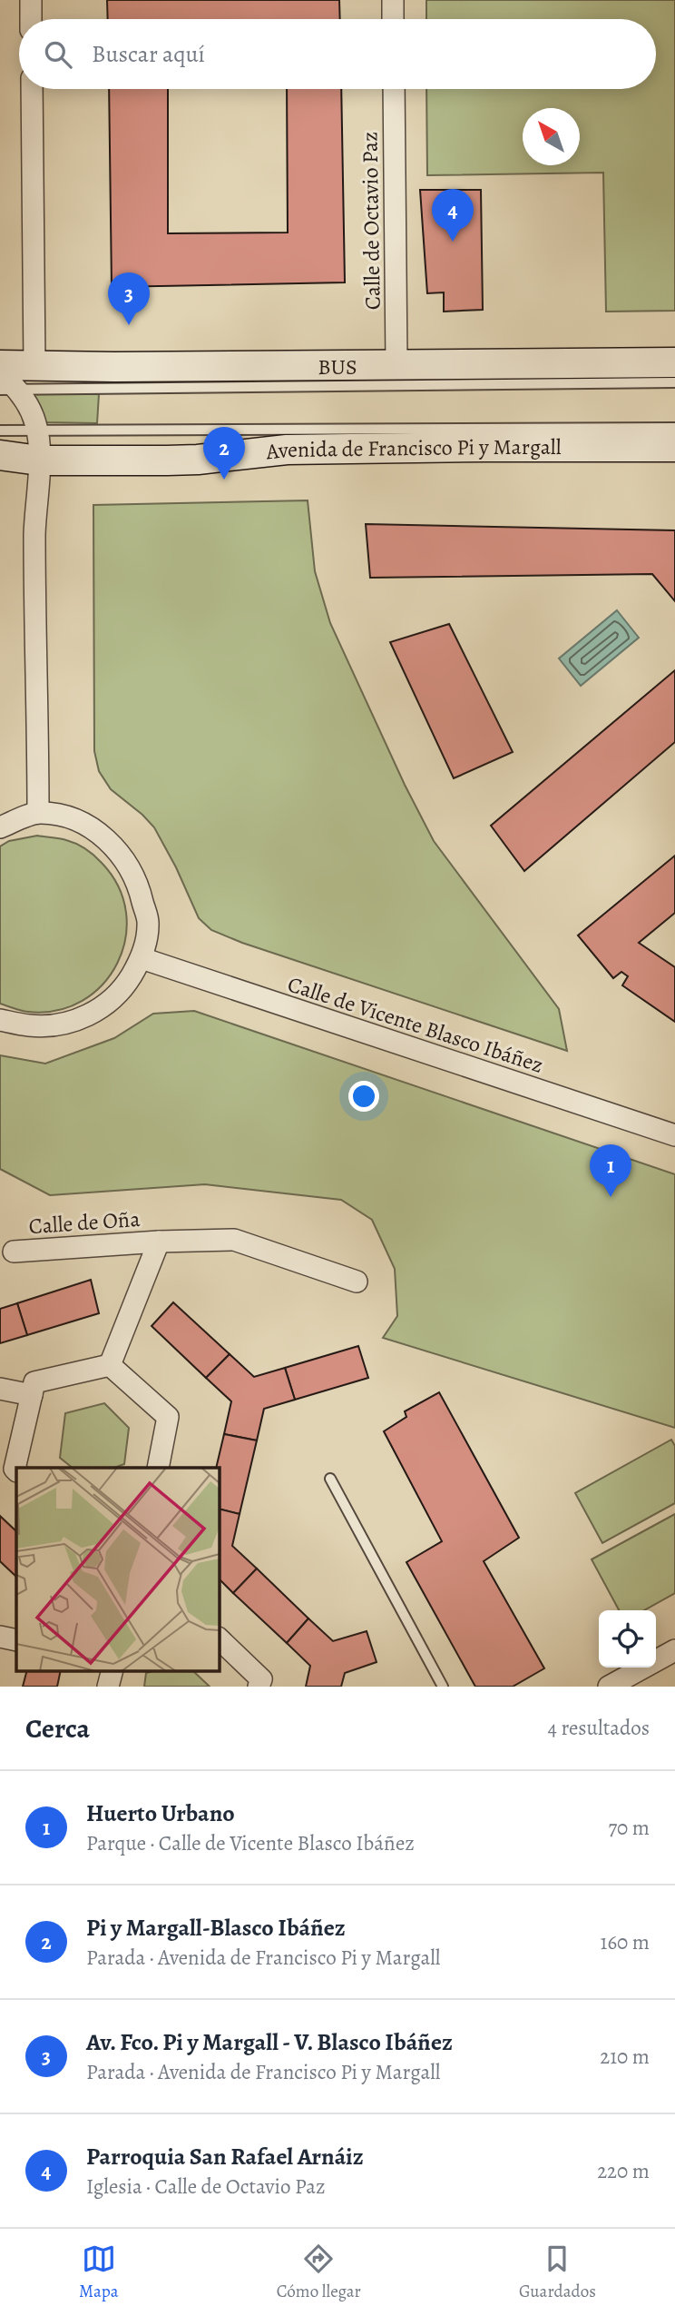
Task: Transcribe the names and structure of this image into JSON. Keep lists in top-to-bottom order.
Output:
{
  "streets": {
    "street": [
      "Calle de Octavio Paz",
      "Avenida de Francisco Pi y Margall",
      "Calle de Vicente Blasco Ibáñez",
      "Calle de Oña"
    ],
    "lane": ["BUS"]
  },
  "north": "top left",
  "page": {
    "search": "Buscar aquí",
    "pins": [
      "4",
      "3",
      "2",
      "1"
    ],
    "heading": ["Cerca", "4 resultados"],
    "list": [
      {
        "mark": "1",
        "name": "Huerto Urbano",
        "note": "Parque · Calle de Vicente Blasco Ibáñez",
        "value": "70 m"
      },
      {
        "mark": "2",
        "name": "Pi y Margall-Blasco Ibáñez",
        "note": "Parada · Avenida de Francisco Pi y Margall",
        "value": "160 m"
      },
      {
        "mark": "3",
        "name": "Av. Fco. Pi y Margall - V. Blasco Ibáñez",
        "note": "Parada · Avenida de Francisco Pi y Margall",
        "value": "210 m"
      },
      {
        "mark": "4",
        "name": "Parroquia San Rafael Arnáiz",
        "note": "Iglesia · Calle de Octavio Paz",
        "value": "220 m"
      }
    ],
    "nav": ["Mapa", "Cómo llegar", "Guardados"]
  }
}
